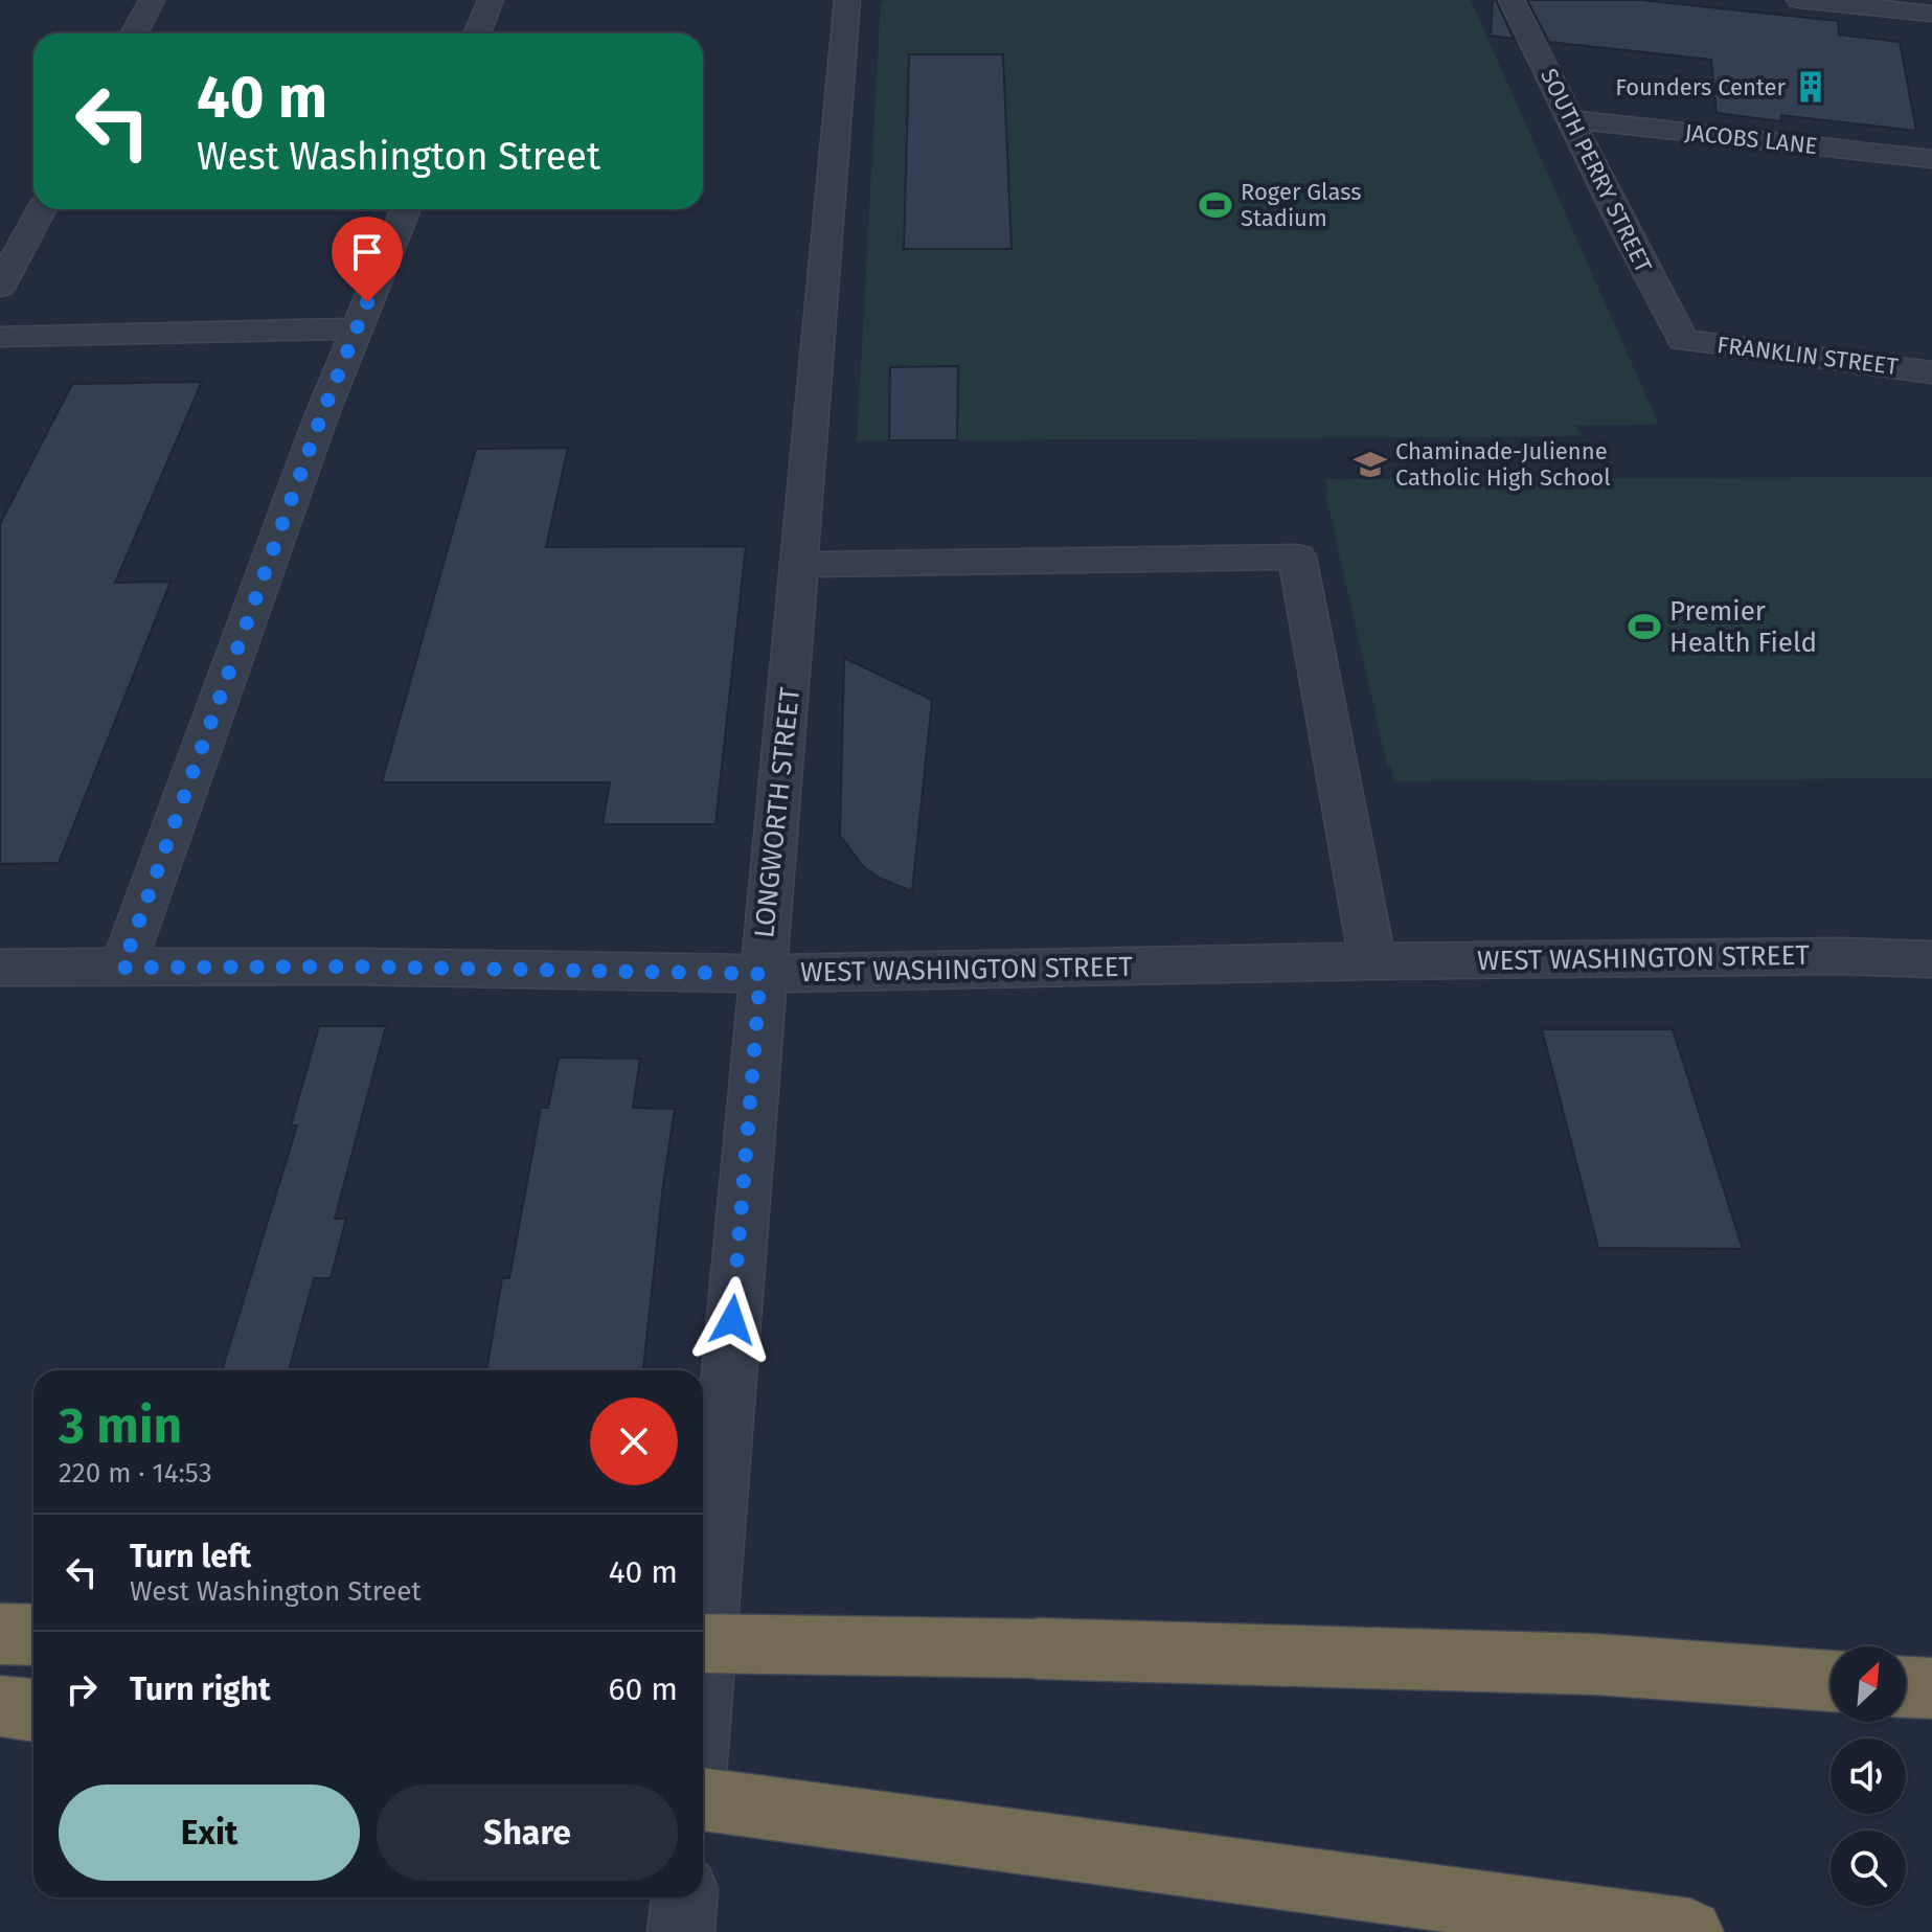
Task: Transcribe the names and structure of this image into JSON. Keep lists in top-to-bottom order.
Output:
{
  "streets": {
    "street": [
      "JACOBS LANE",
      "SOUTH PERRY STREET",
      "FRANKLIN STREET",
      "LONGWORTH STREET",
      "WEST WASHINGTON STREET"
    ]
  },
  "crossings": [
    ["JACOBS LANE", "SOUTH PERRY STREET"],
    ["SOUTH PERRY STREET", "FRANKLIN STREET"],
    ["LONGWORTH STREET", "WEST WASHINGTON STREET"]
  ],
  "places": {
    "building": ["Founders Center"],
    "sports": ["Roger Glass Stadium", "Premier Health Field"],
    "school or university": ["Chaminade-Julienne Catholic High School"]
  },
  "north": "top right",
  "page": {
    "turn": ["40 m", "West Washington Street"],
    "heading": ["3 min", "220 m · 14:53"],
    "list": [
      {
        "name": "Turn left",
        "note": "West Washington Street",
        "value": "40 m"
      },
      {
        "name": "Turn right",
        "value": "60 m"
      }
    ],
    "buttons": ["Exit", "Share"]
  }
}
